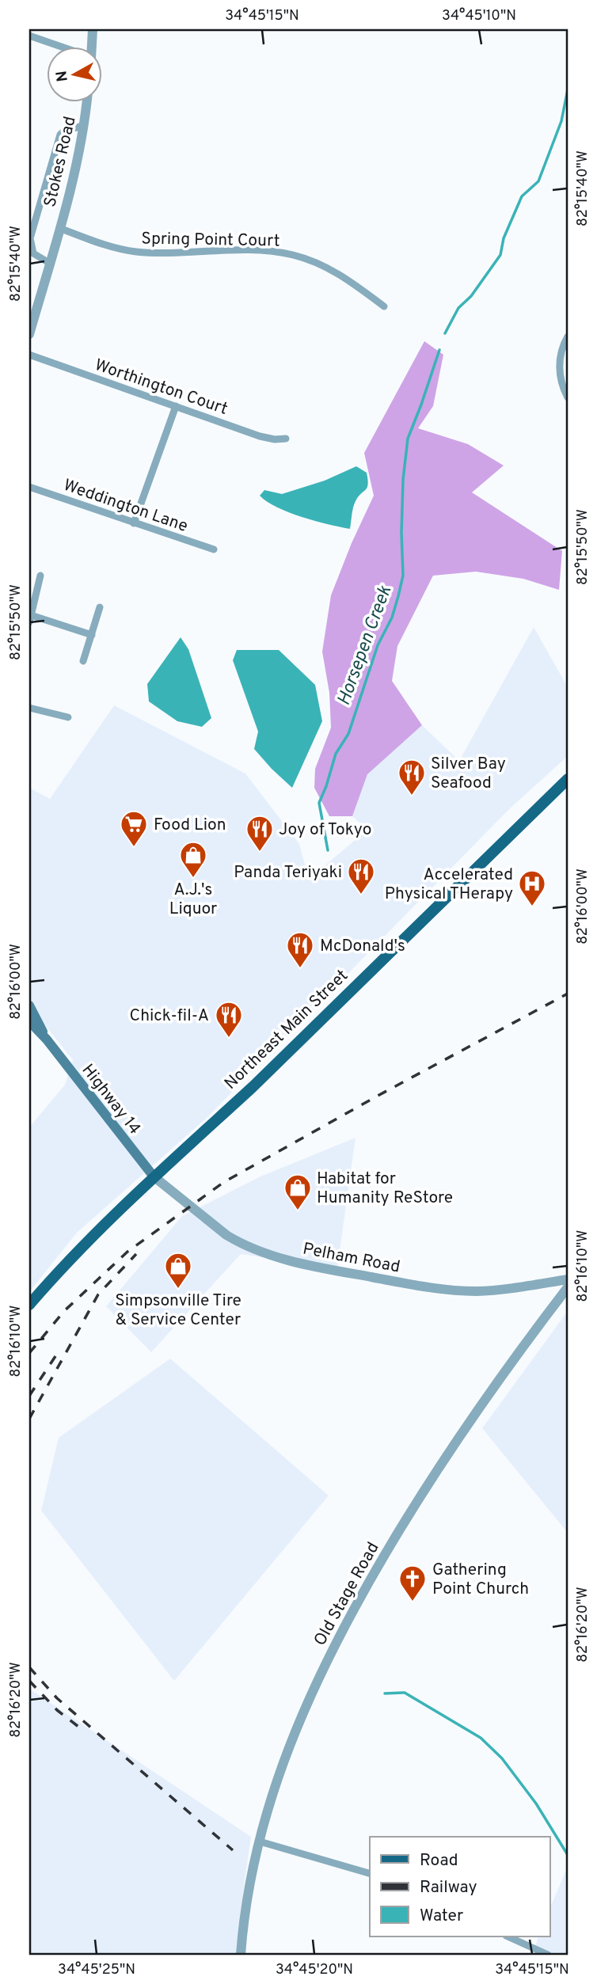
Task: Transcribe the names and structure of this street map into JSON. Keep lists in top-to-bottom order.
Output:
{
  "streets": {
    "main road": ["Northeast Main Street", "Highway 14"],
    "street": [
      "Stokes Road",
      "Spring Point Court",
      "Worthington Court",
      "Weddington Lane",
      "Pelham Road",
      "Old Stage Road"
    ]
  },
  "crossings": [
    ["Stokes Road", "Spring Point Court"],
    ["Northeast Main Street", "Highway 14"],
    ["Northeast Main Street", "Pelham Road"],
    ["Highway 14", "Pelham Road"]
  ],
  "water": ["Horsepen Creek"],
  "places": {
    "restaurant": [
      "Silver Bay Seafood",
      "Joy of Tokyo",
      "Panda Teriyaki",
      "McDonald's",
      "Chick-fil-A"
    ],
    "supermarket": ["Food Lion"],
    "shop": ["A.J.'s Liquor", "Habitat for Humanity ReStore", "Simpsonville Tire & Service Center"],
    "hospital": ["Accelerated Physical THerapy"],
    "church": ["Gathering Point Church"]
  },
  "legend": ["Road", "Railway", "Water"],
  "north": "left",
  "coordinates": [
    "34°45'15\"N",
    "34°45'10\"N",
    "82°15'40\"W",
    "82°15'50\"W",
    "82°16'00\"W",
    "82°16'10\"W",
    "82°16'20\"W",
    "34°45'25\"N",
    "34°45'20\"N"
  ]
}
